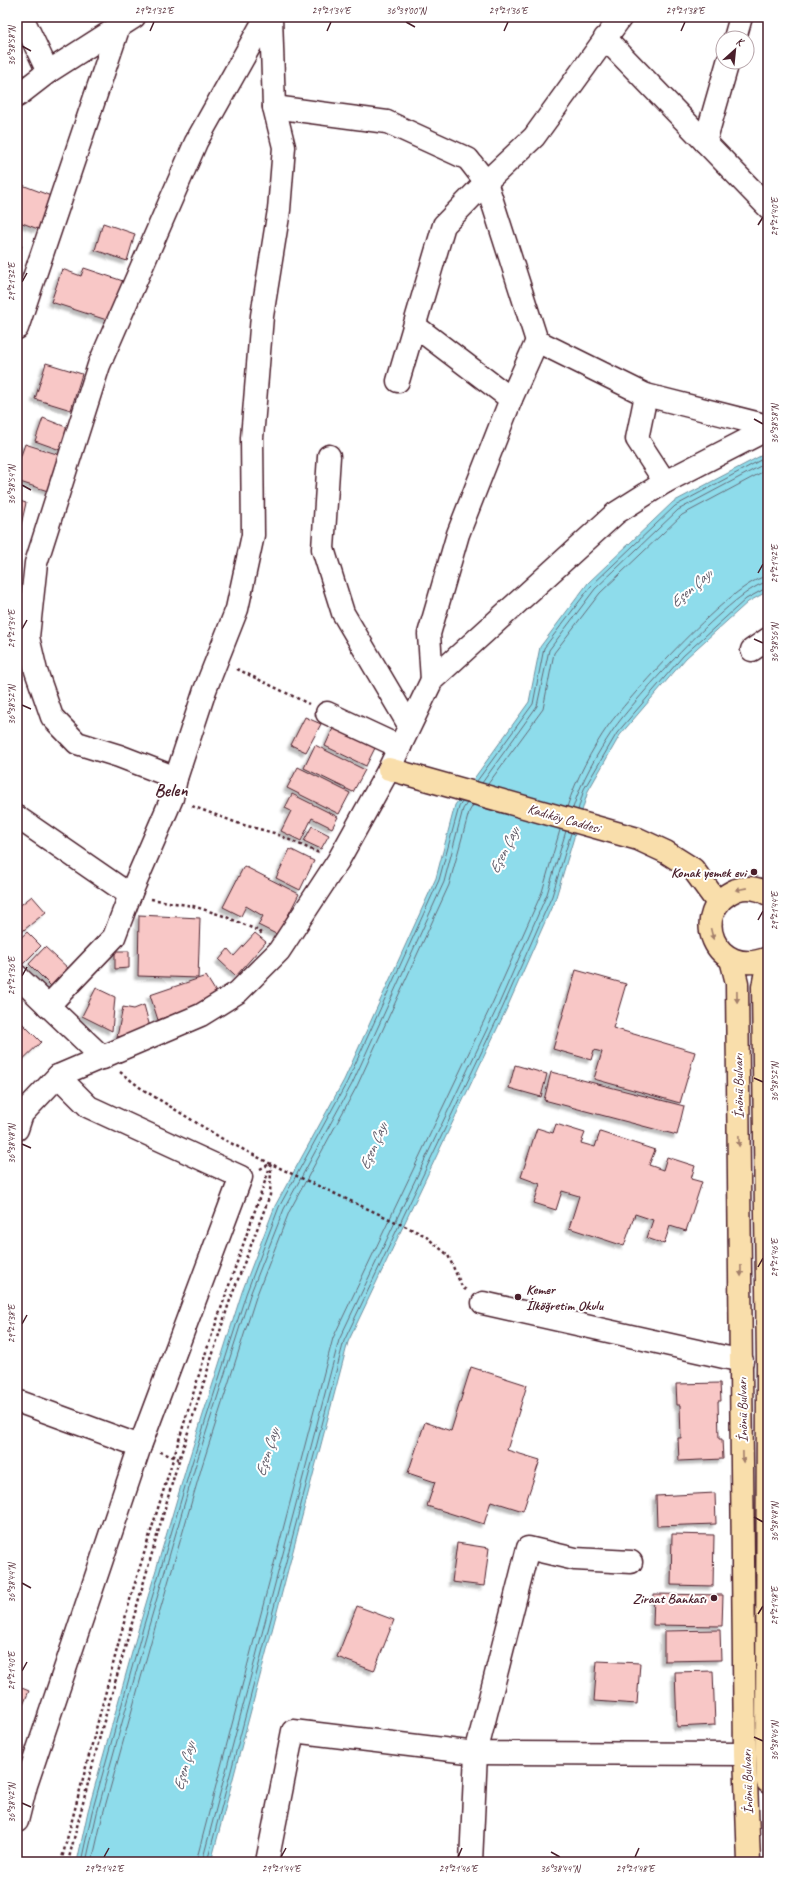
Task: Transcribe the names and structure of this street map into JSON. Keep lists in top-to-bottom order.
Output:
{
  "streets": {
    "main road": ["Kadıköy Caddesi", "İnönü Bulvarı"]
  },
  "districts": ["Belen"],
  "water": ["Eşen Çayı"],
  "places": ["Konak yemek evi", "Kemer İlköğretim Okulu", "Ziraat Bankası"],
  "north": "top right",
  "coordinates": [
    "29°21'32\"E",
    "29°21'34\"E",
    "36°39'00\"N",
    "29°21'36\"E",
    "29°21'38\"E",
    "36°38'58\"N",
    "29°21'40\"E",
    "36°38'54\"N",
    "29°21'42\"E",
    "36°38'56\"N",
    "36°38'52\"N",
    "29°21'44\"E",
    "36°38'48\"N",
    "29°21'46\"E",
    "36°38'44\"N",
    "29°21'48\"E",
    "36°38'46\"N",
    "36°38'42\"N"
  ]
}
